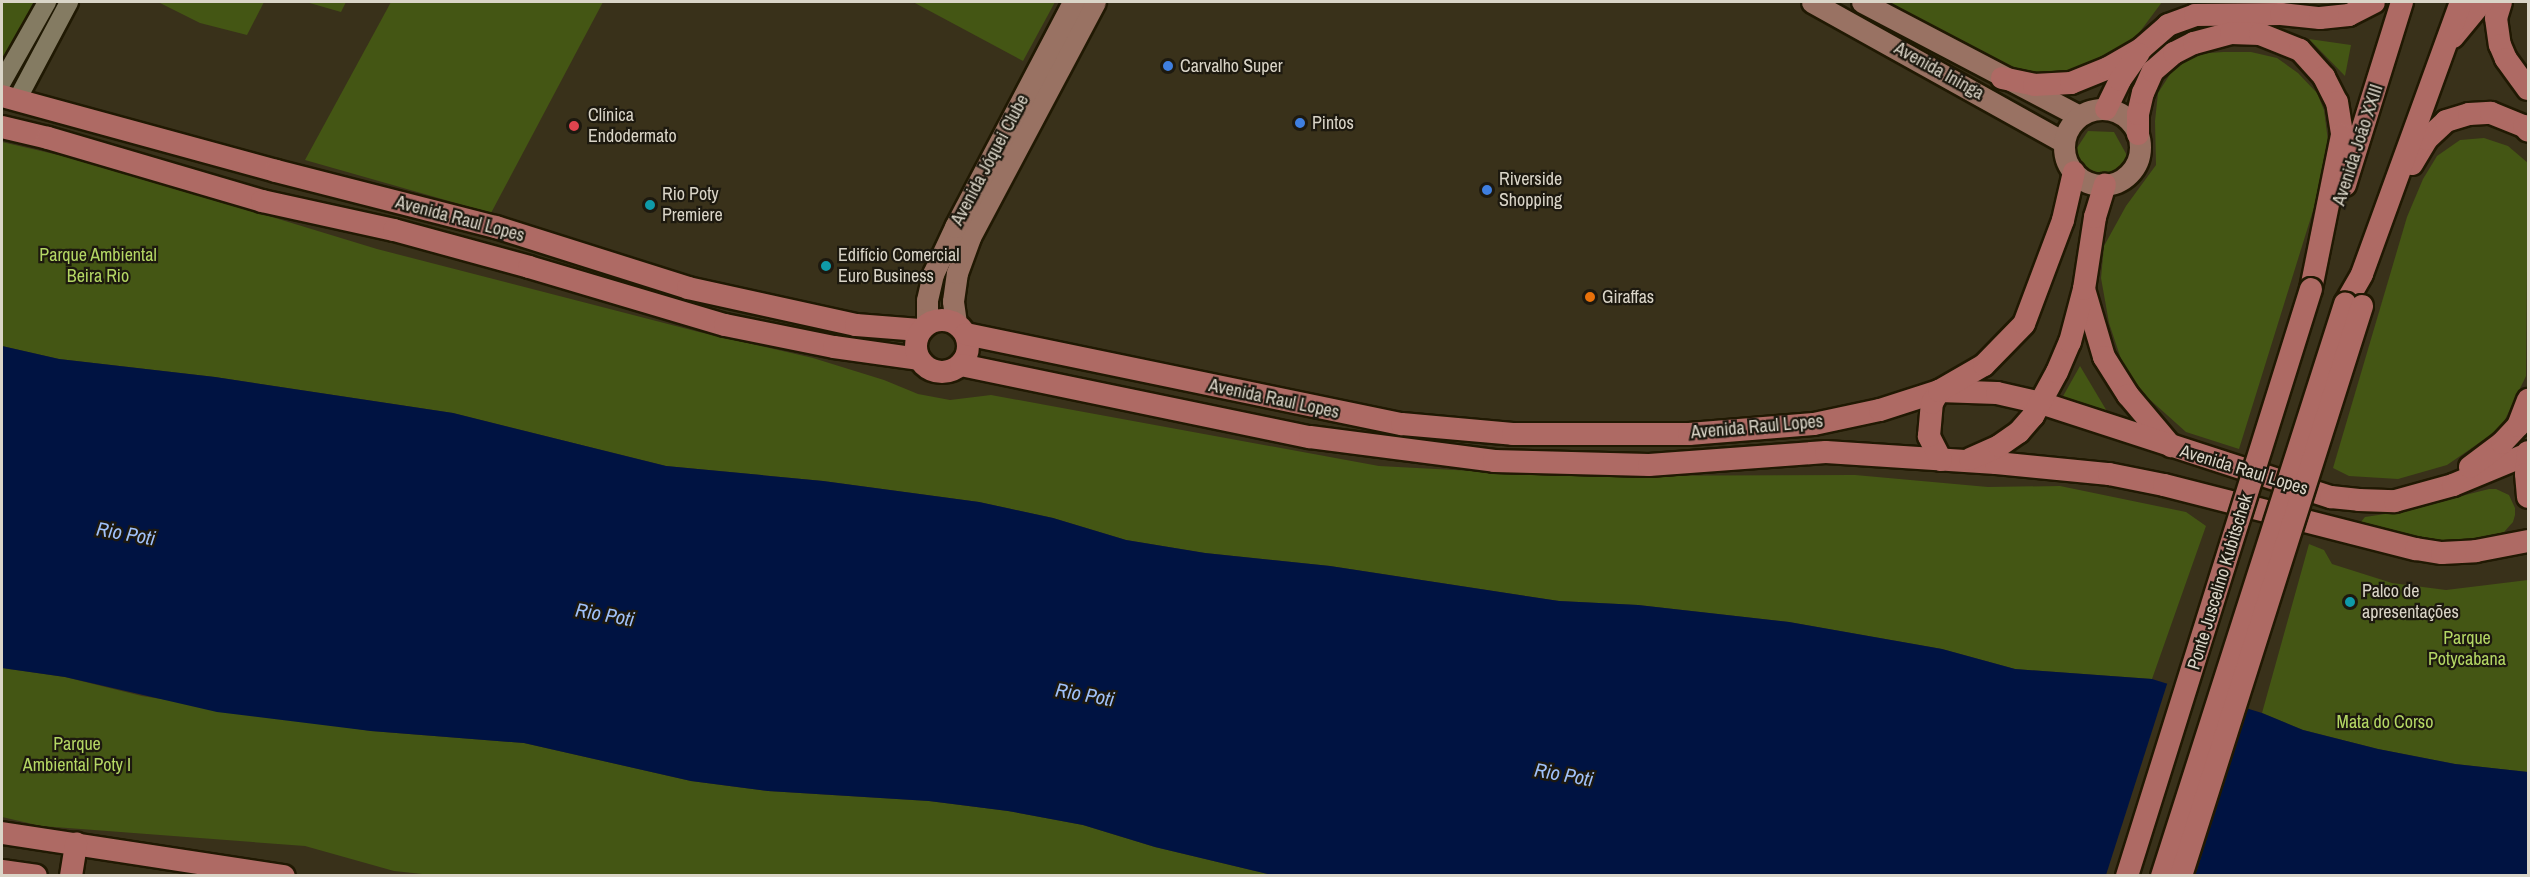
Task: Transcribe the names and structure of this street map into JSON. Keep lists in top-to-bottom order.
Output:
{
  "streets": {
    "main road": [
      "Avenida Ininga",
      "Avenida João XXIII",
      "Avenida Jóquei Clube",
      "Avenida Raul Lopes",
      "Ponte Juscelino Kubitschek"
    ]
  },
  "crossings": [
    ["Avenida João XXIII", "Ponte Juscelino Kubitschek"],
    ["Avenida Jóquei Clube", "Avenida Raul Lopes"]
  ],
  "water": ["Rio Poti"],
  "parks": [
    "Parque Ambiental Beira Rio",
    "Parque Potycabana",
    "Mata do Corso",
    "Parque Ambiental Poty I"
  ],
  "places": [
    "Carvalho Super",
    "Pintos",
    "Clínica Endodermato",
    "Riverside Shopping",
    "Rio Poty Premiere",
    "Edifício Comercial Euro Business",
    "Giraffas",
    "Palco de apresentações"
  ]
}
